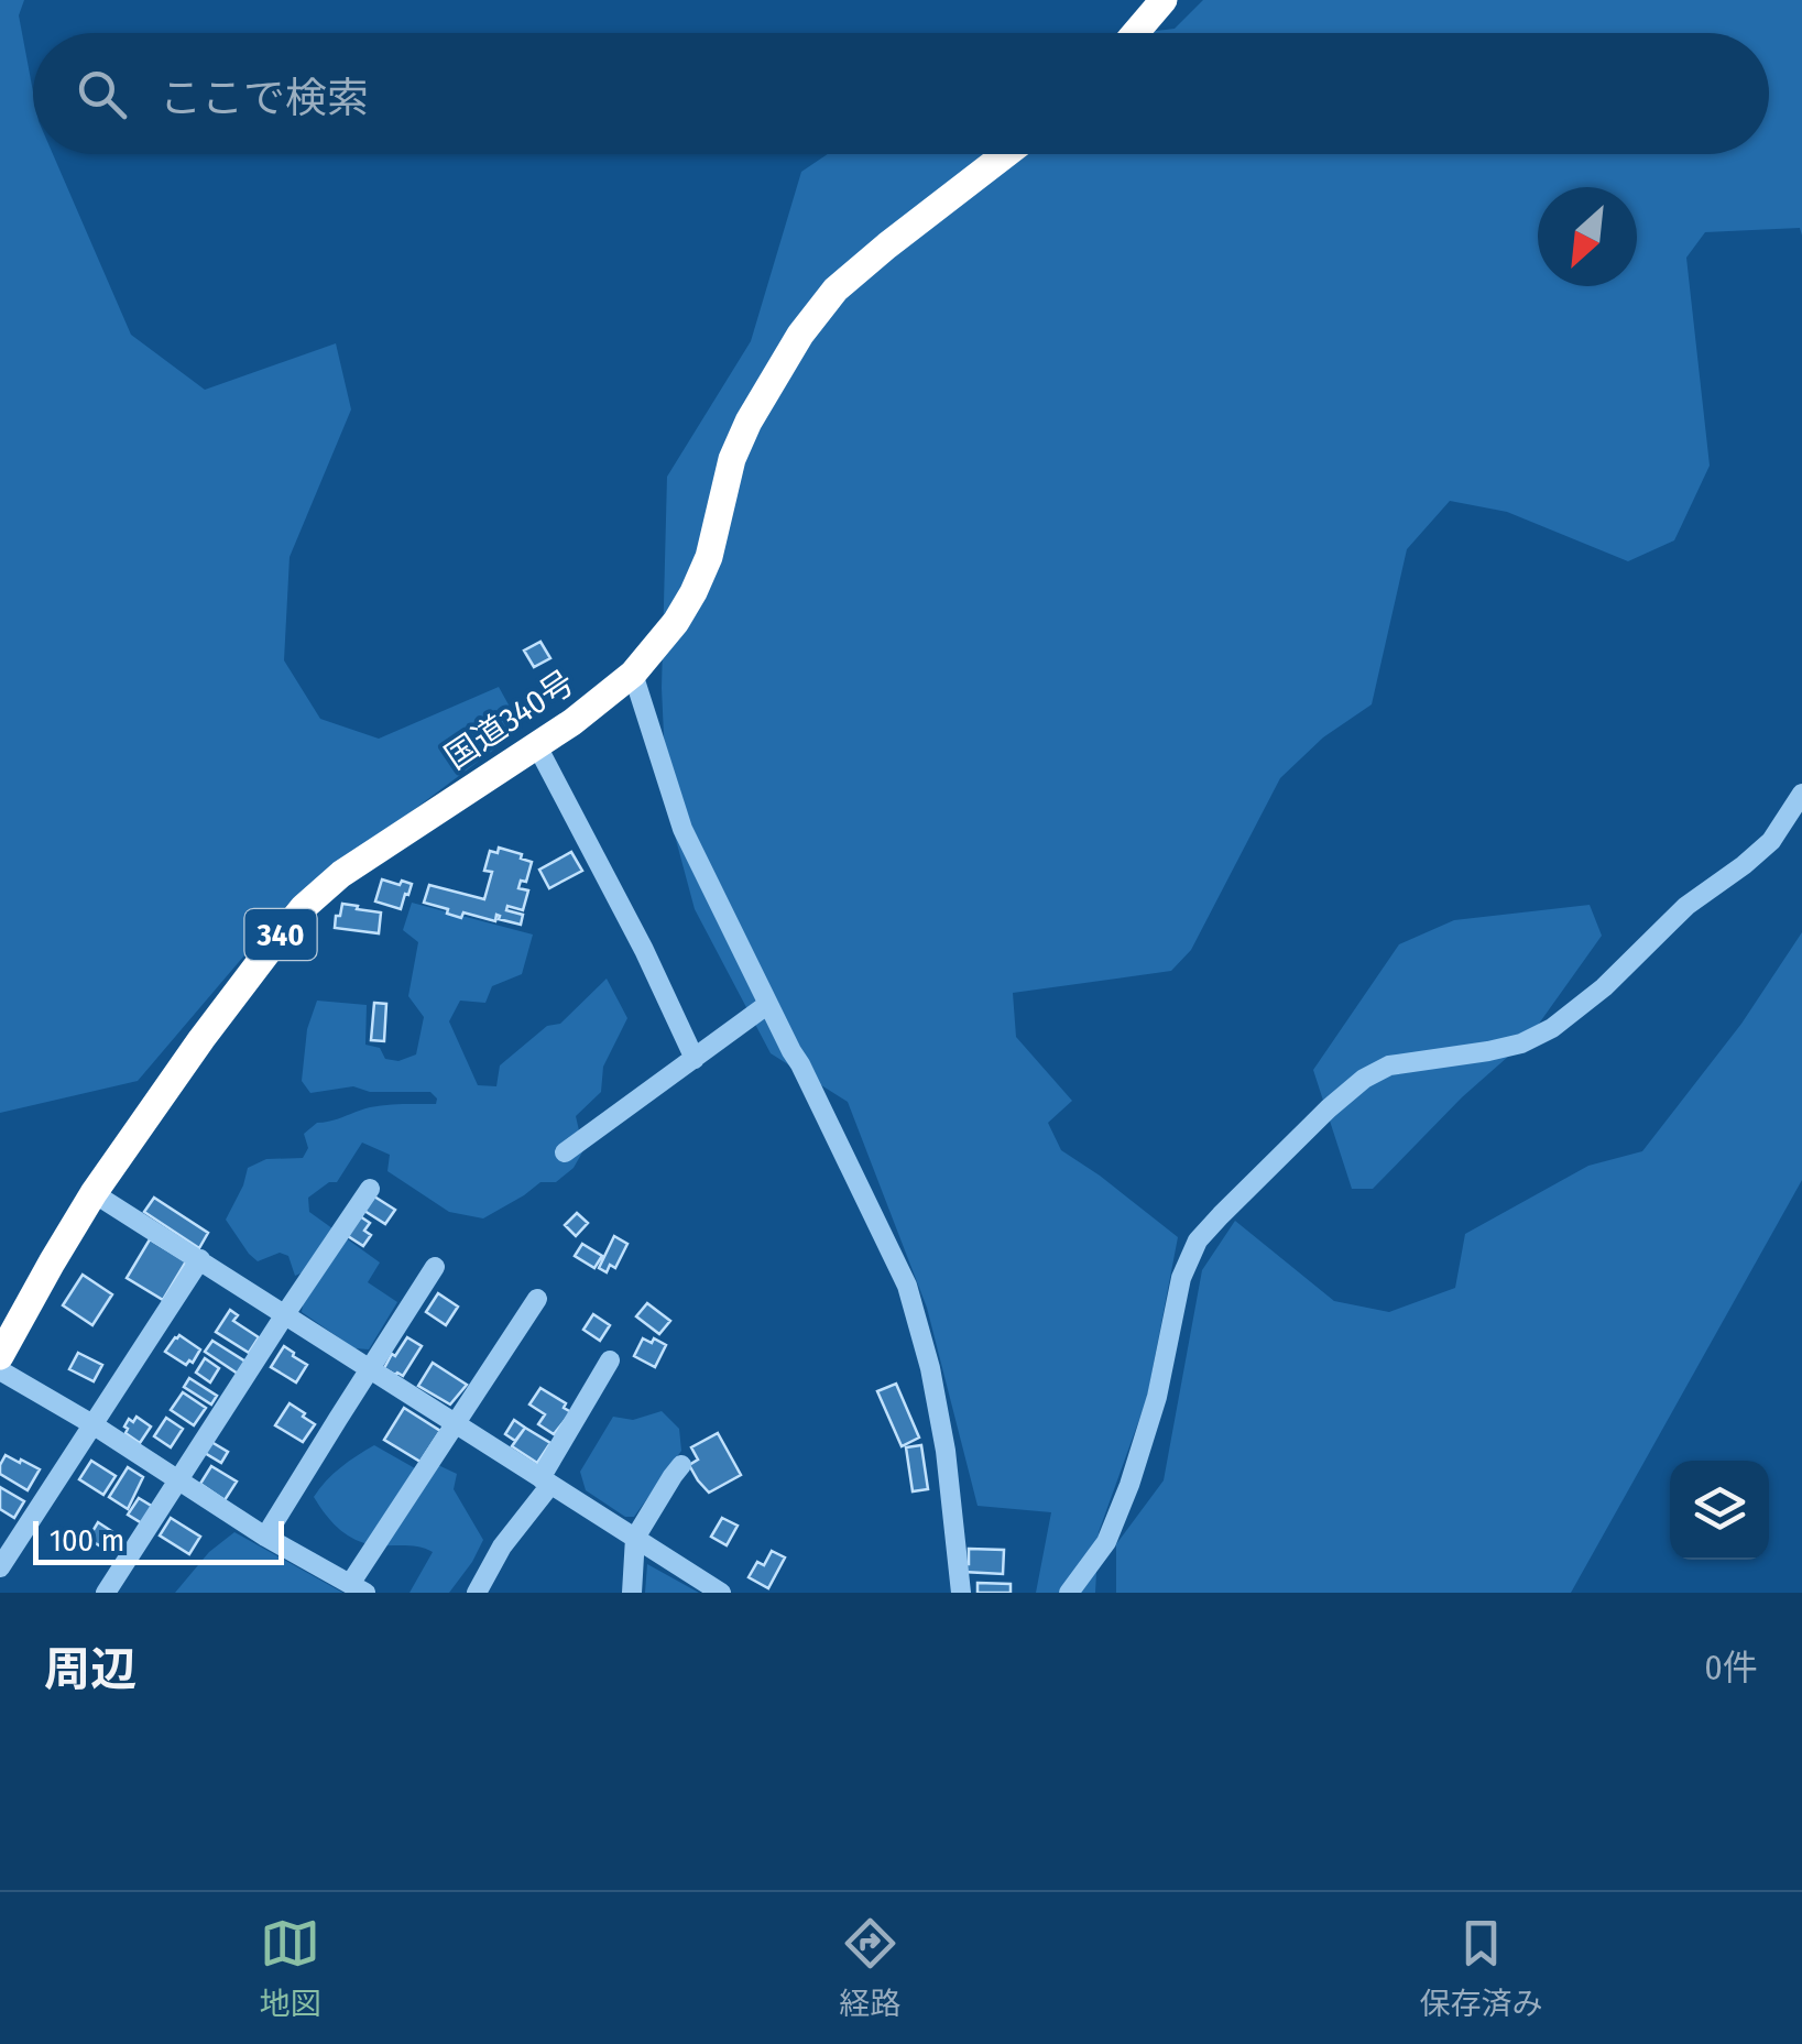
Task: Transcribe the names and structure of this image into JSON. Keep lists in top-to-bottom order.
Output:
{
  "streets": {
    "highway": ["国道340号", "340"]
  },
  "scale_bar": "100 m",
  "north": "bottom left",
  "page": {
    "search": "ここで検索",
    "scale": "100 m",
    "heading": ["周辺", "0件"],
    "nav": ["地図", "経路", "保存済み"]
  }
}
